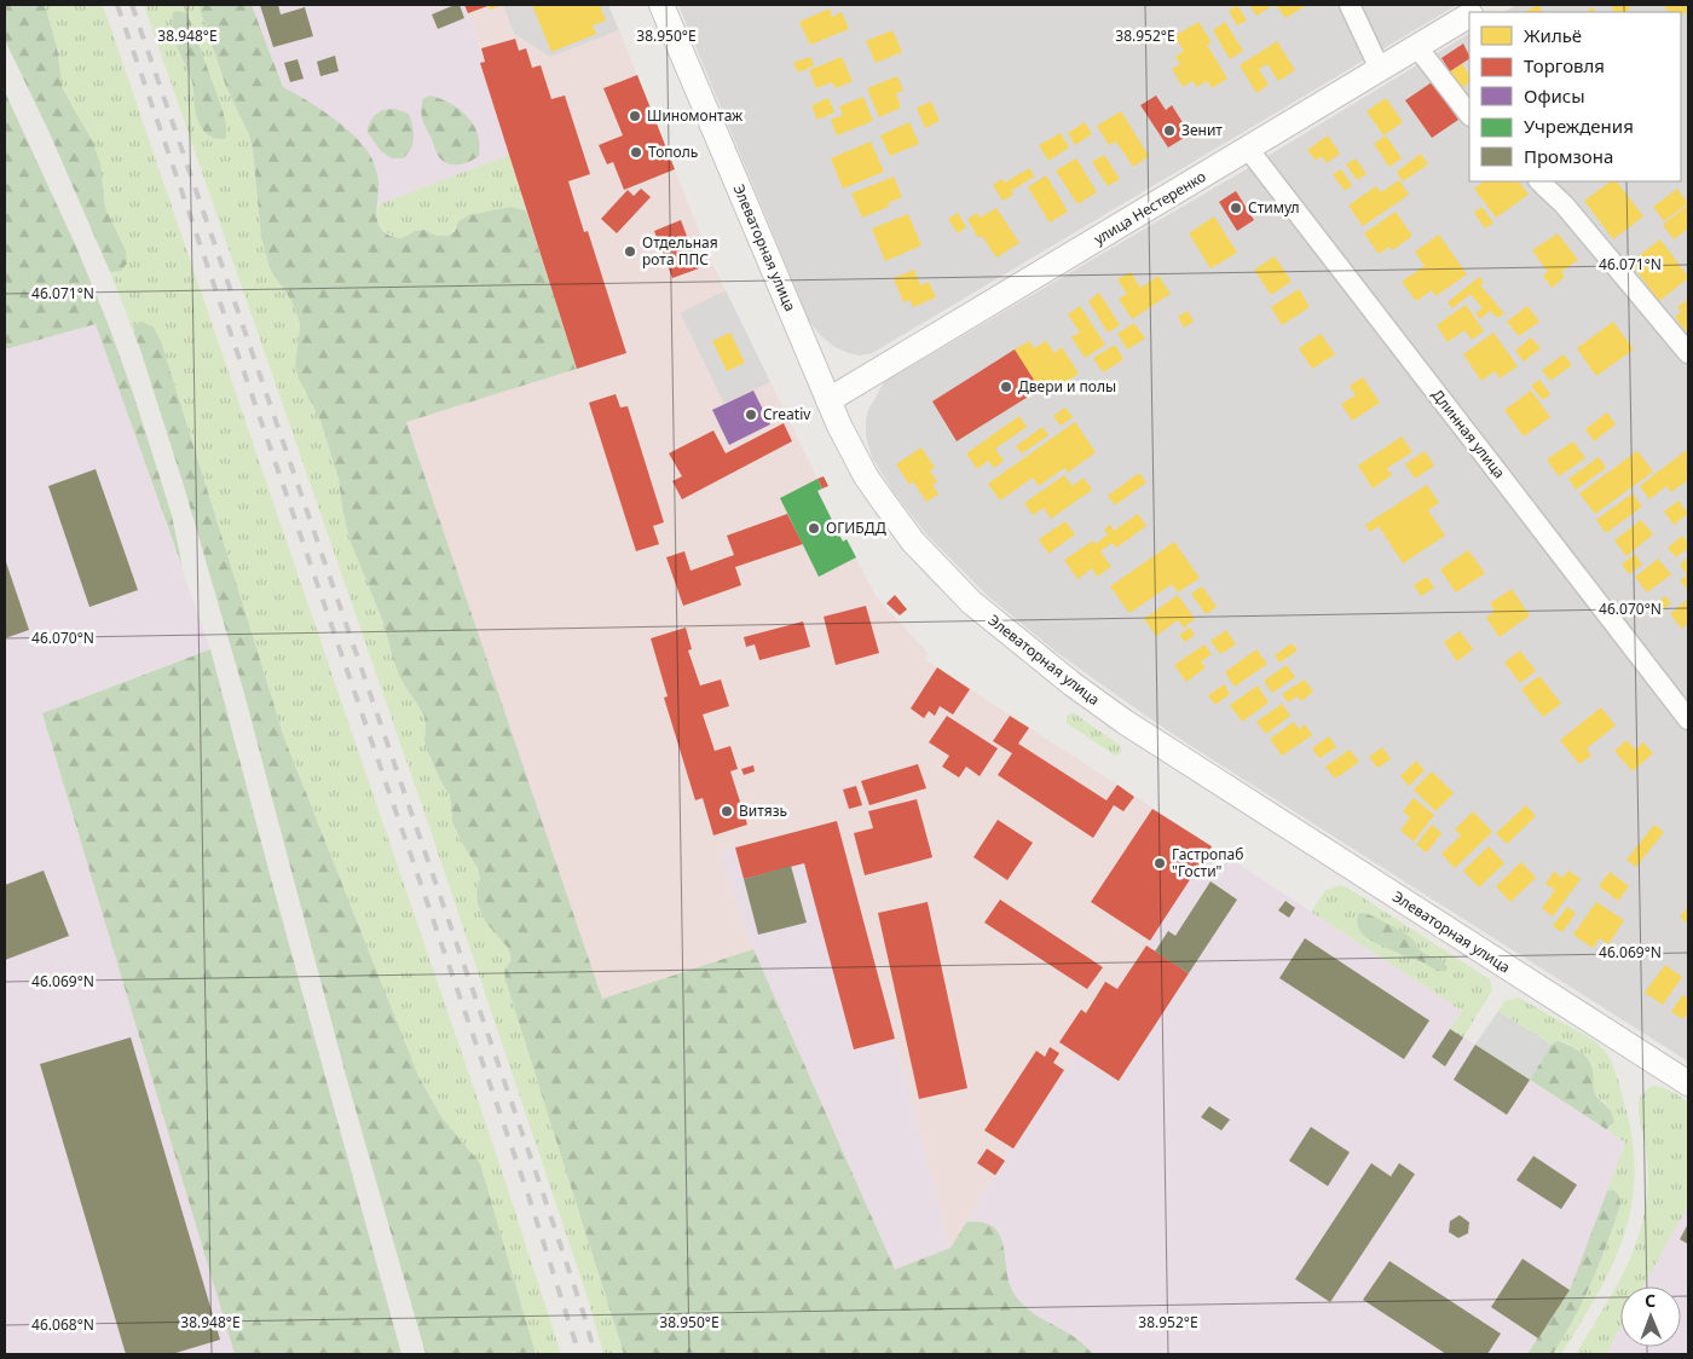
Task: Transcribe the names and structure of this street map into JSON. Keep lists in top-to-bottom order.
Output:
{
  "streets": {
    "street": ["улица Нестеренко", "Элеваторная улица", "Длинная улица"]
  },
  "crossings": [
    ["улица Нестеренко", "Элеваторная улица"],
    ["улица Нестеренко", "Длинная улица"]
  ],
  "places": [
    "Шиномонтаж",
    "Зенит",
    "Тополь",
    "Стимул",
    "Отдельная рота ППС",
    "Двери и полы",
    "Creativ",
    "ОГИБДД",
    "Витязь",
    "Гастропаб \"Гости\""
  ],
  "legend": [
    "Жильё",
    "Торговля",
    "Офисы",
    "Учреждения",
    "Промзона"
  ],
  "north": "top",
  "coordinates": [
    "38.948°E",
    "38.950°E",
    "38.952°E",
    "46.071°N",
    "46.070°N",
    "46.069°N",
    "46.068°N"
  ]
}
